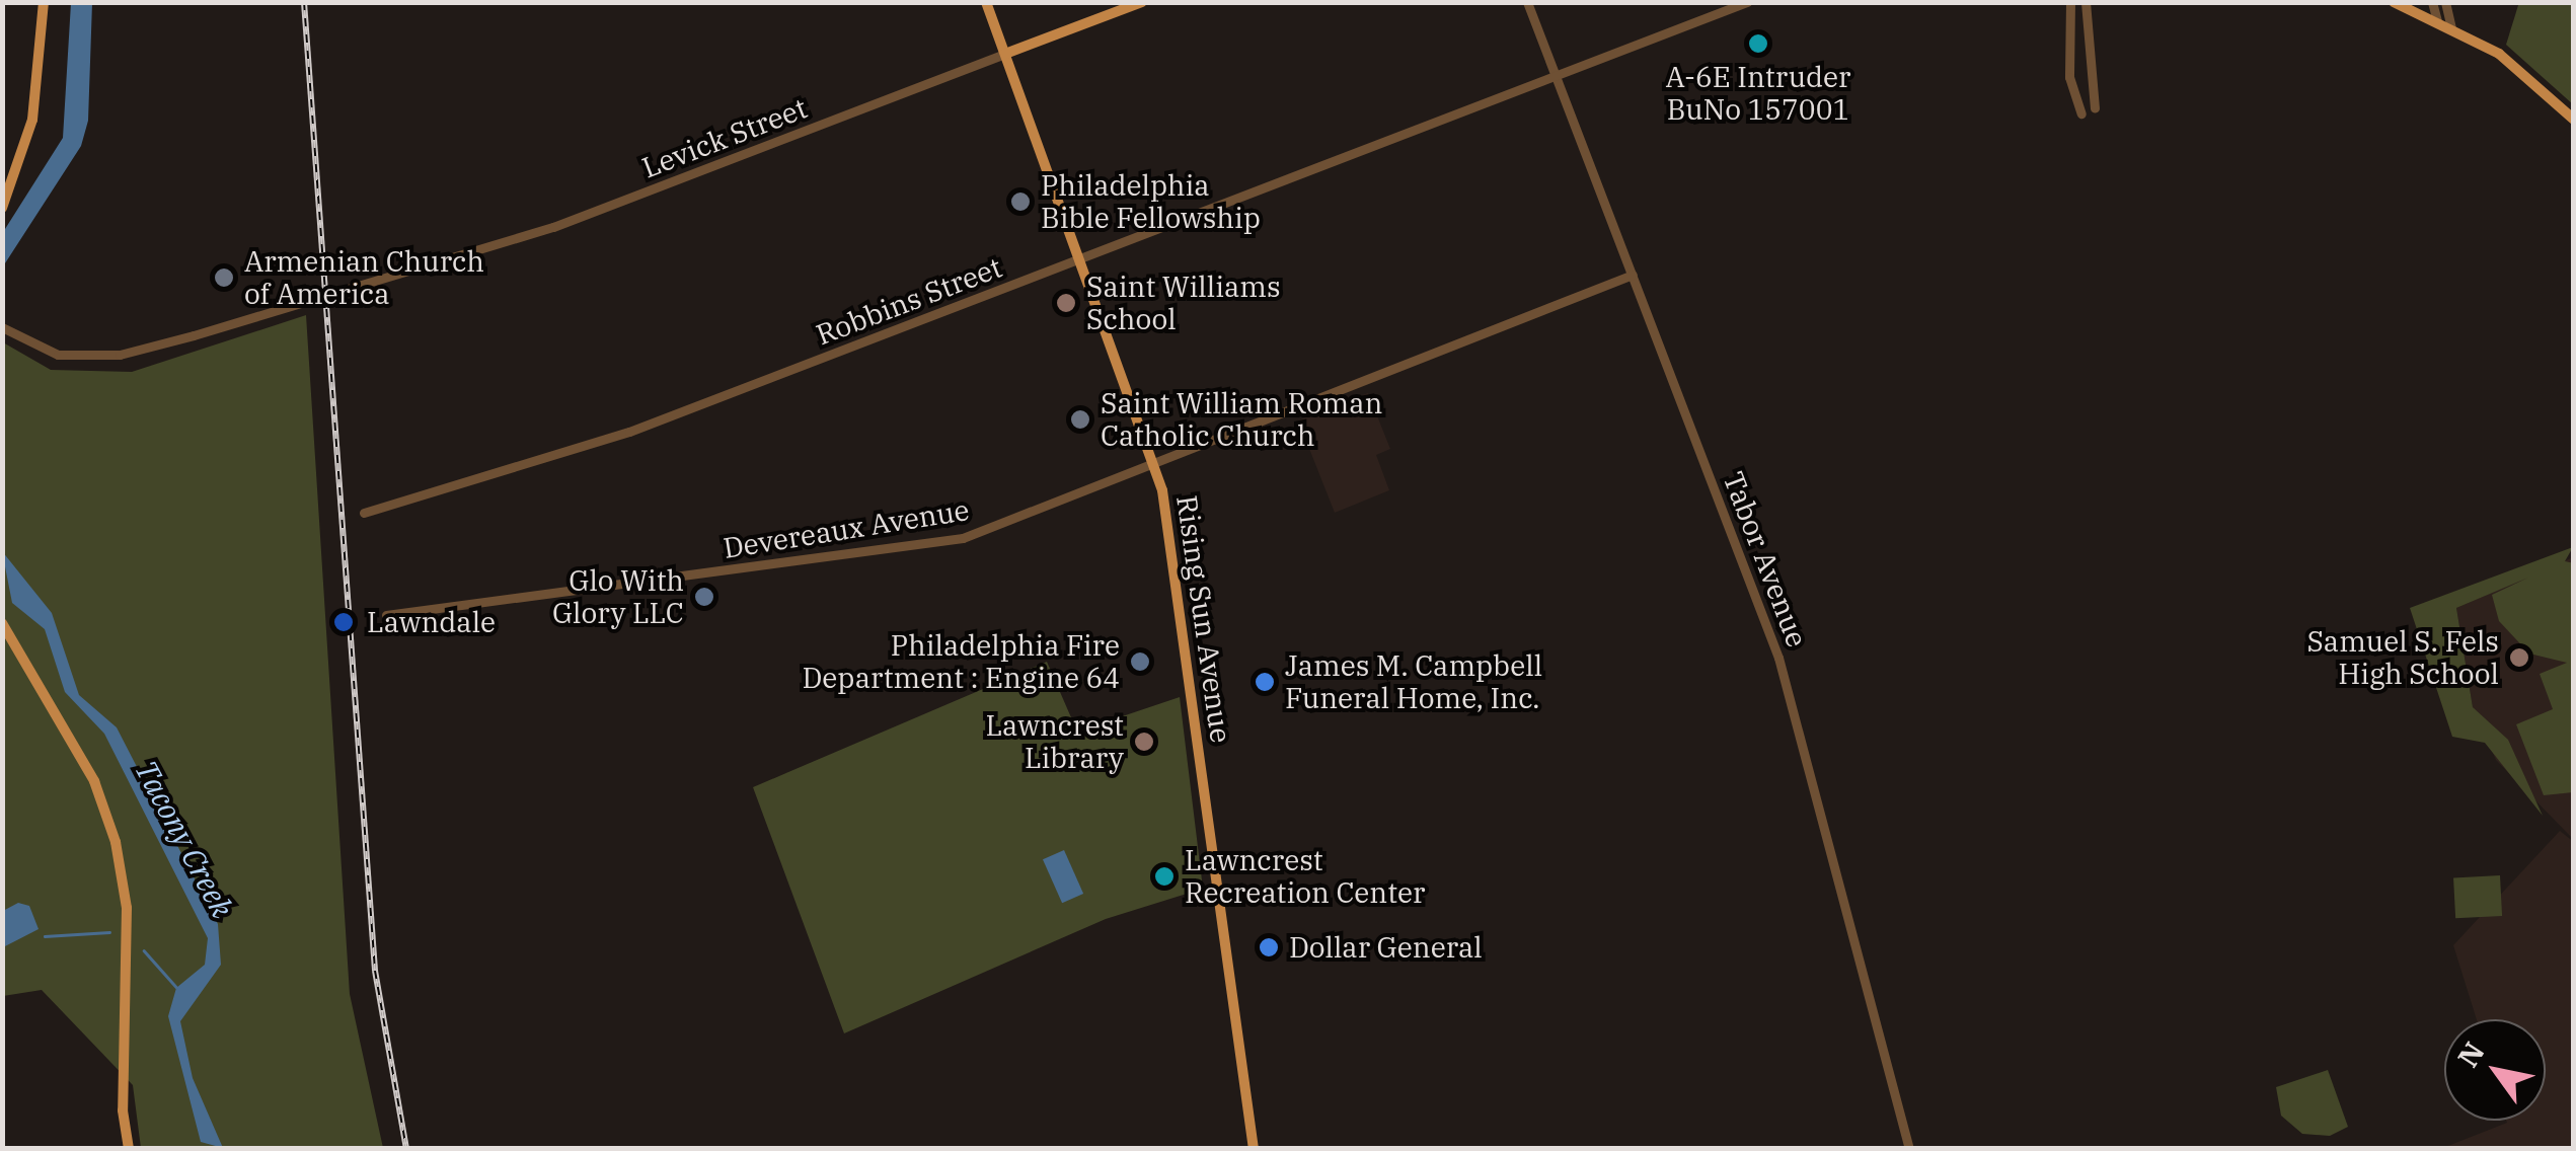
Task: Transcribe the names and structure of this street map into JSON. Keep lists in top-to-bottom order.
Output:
{
  "streets": {
    "main road": ["Levick Street", "Rising Sun Avenue"],
    "street": ["Robbins Street", "Devereaux Avenue", "Tabor Avenue"]
  },
  "crossings": [
    ["Levick Street", "Rising Sun Avenue"],
    ["Robbins Street", "Tabor Avenue"],
    ["Robbins Street", "Rising Sun Avenue"],
    ["Devereaux Avenue", "Tabor Avenue"],
    ["Devereaux Avenue", "Rising Sun Avenue"]
  ],
  "water": ["Tacony Creek"],
  "places": [
    "A-6E Intruder BuNo 157001",
    "Philadelphia Bible Fellowship",
    "Armenian Church of America",
    "Saint Williams School",
    "Saint William Roman Catholic Church",
    "Glo With Glory LLC",
    "Lawndale",
    "Samuel S. Fels High School",
    "Philadelphia Fire Department : Engine 64",
    "James M. Campbell Funeral Home, Inc.",
    "Lawncrest Library",
    "Lawncrest Recreation Center",
    "Dollar General"
  ],
  "north": "top left"
}
